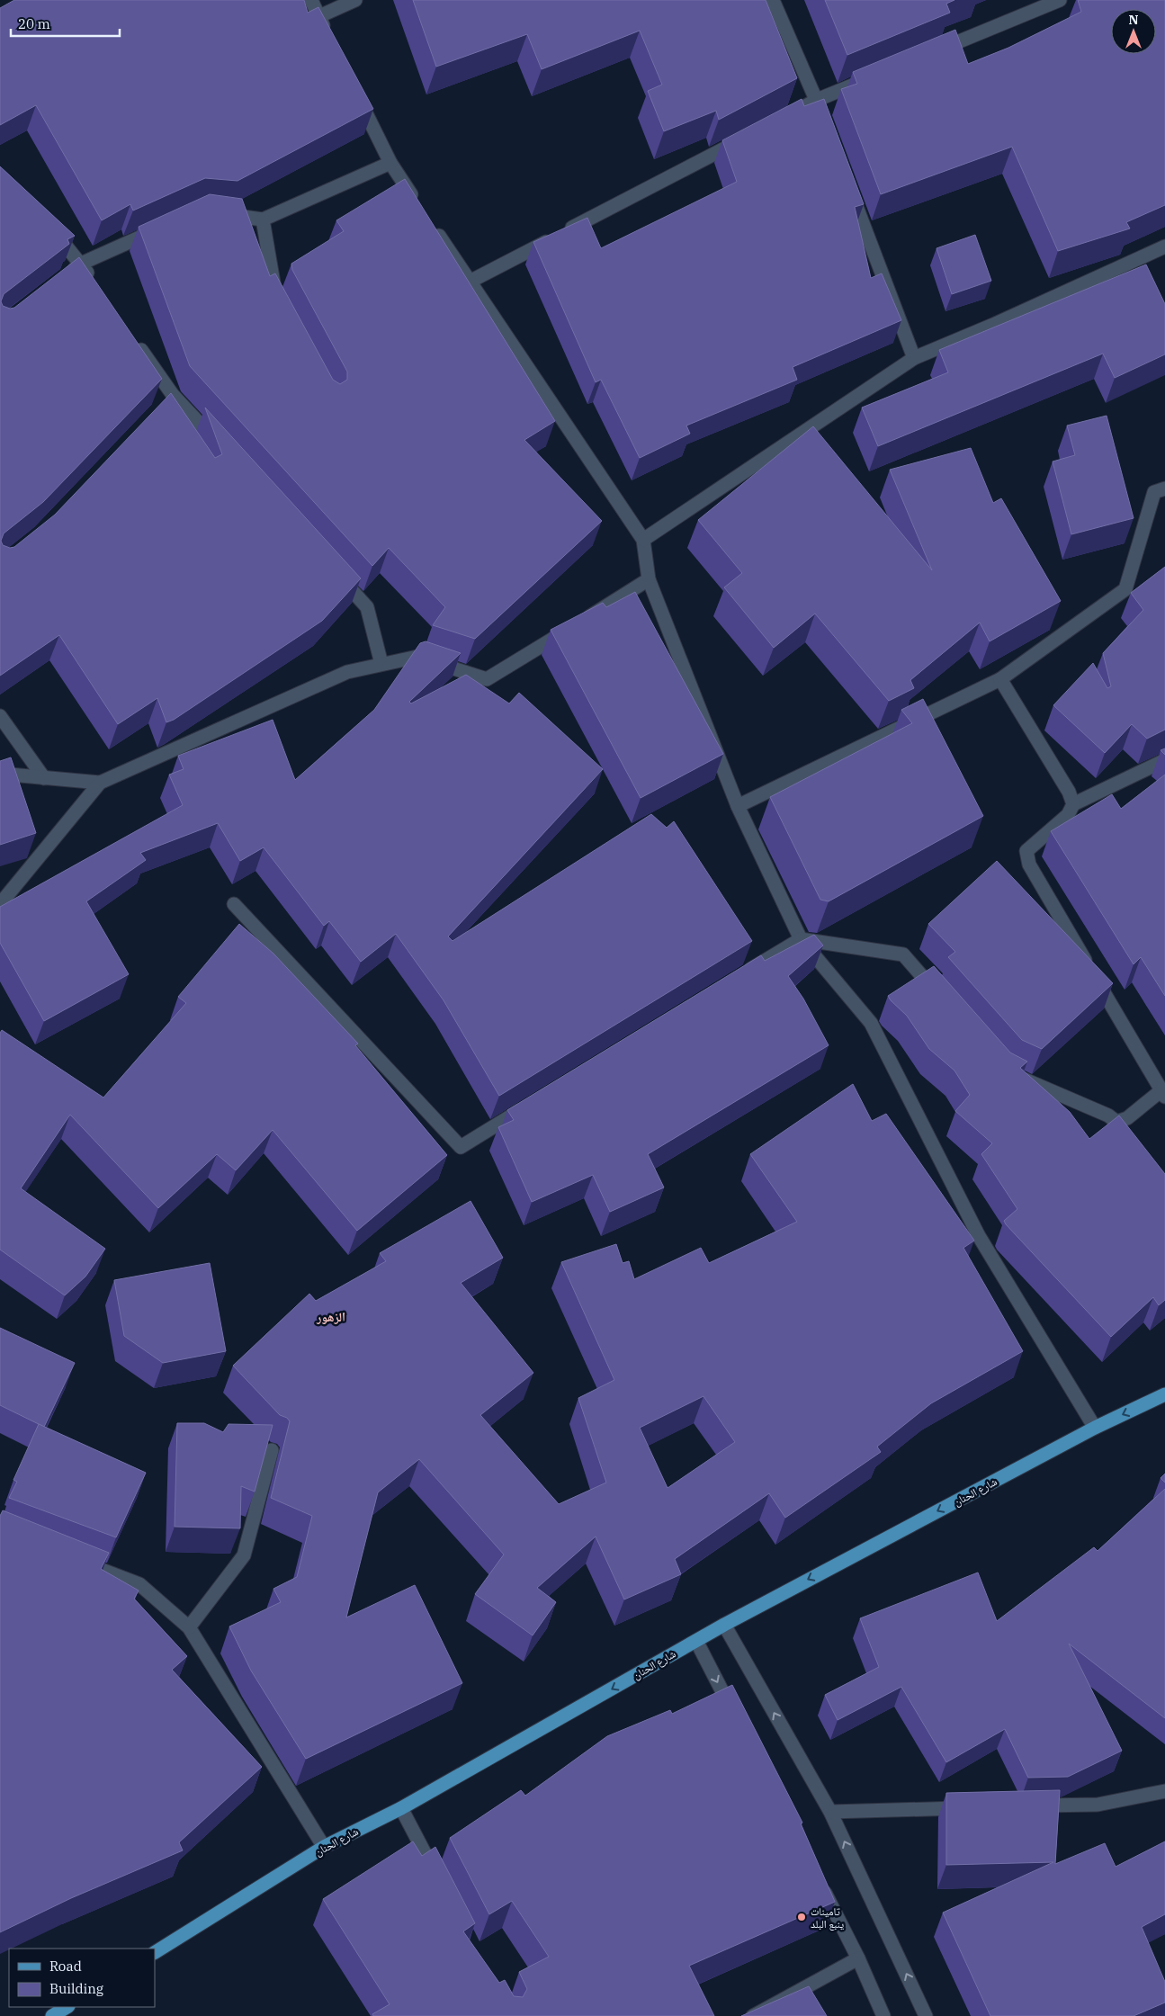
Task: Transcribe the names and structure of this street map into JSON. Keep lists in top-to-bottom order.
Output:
{
  "streets": {
    "main road": ["شارع الحنان"]
  },
  "one_way": ["شارع الحنان"],
  "districts": ["الزهور"],
  "places": ["تامينات ينبع البلد"],
  "legend": ["Road", "Building"],
  "scale_bar": "20 m",
  "north": "top"
}
